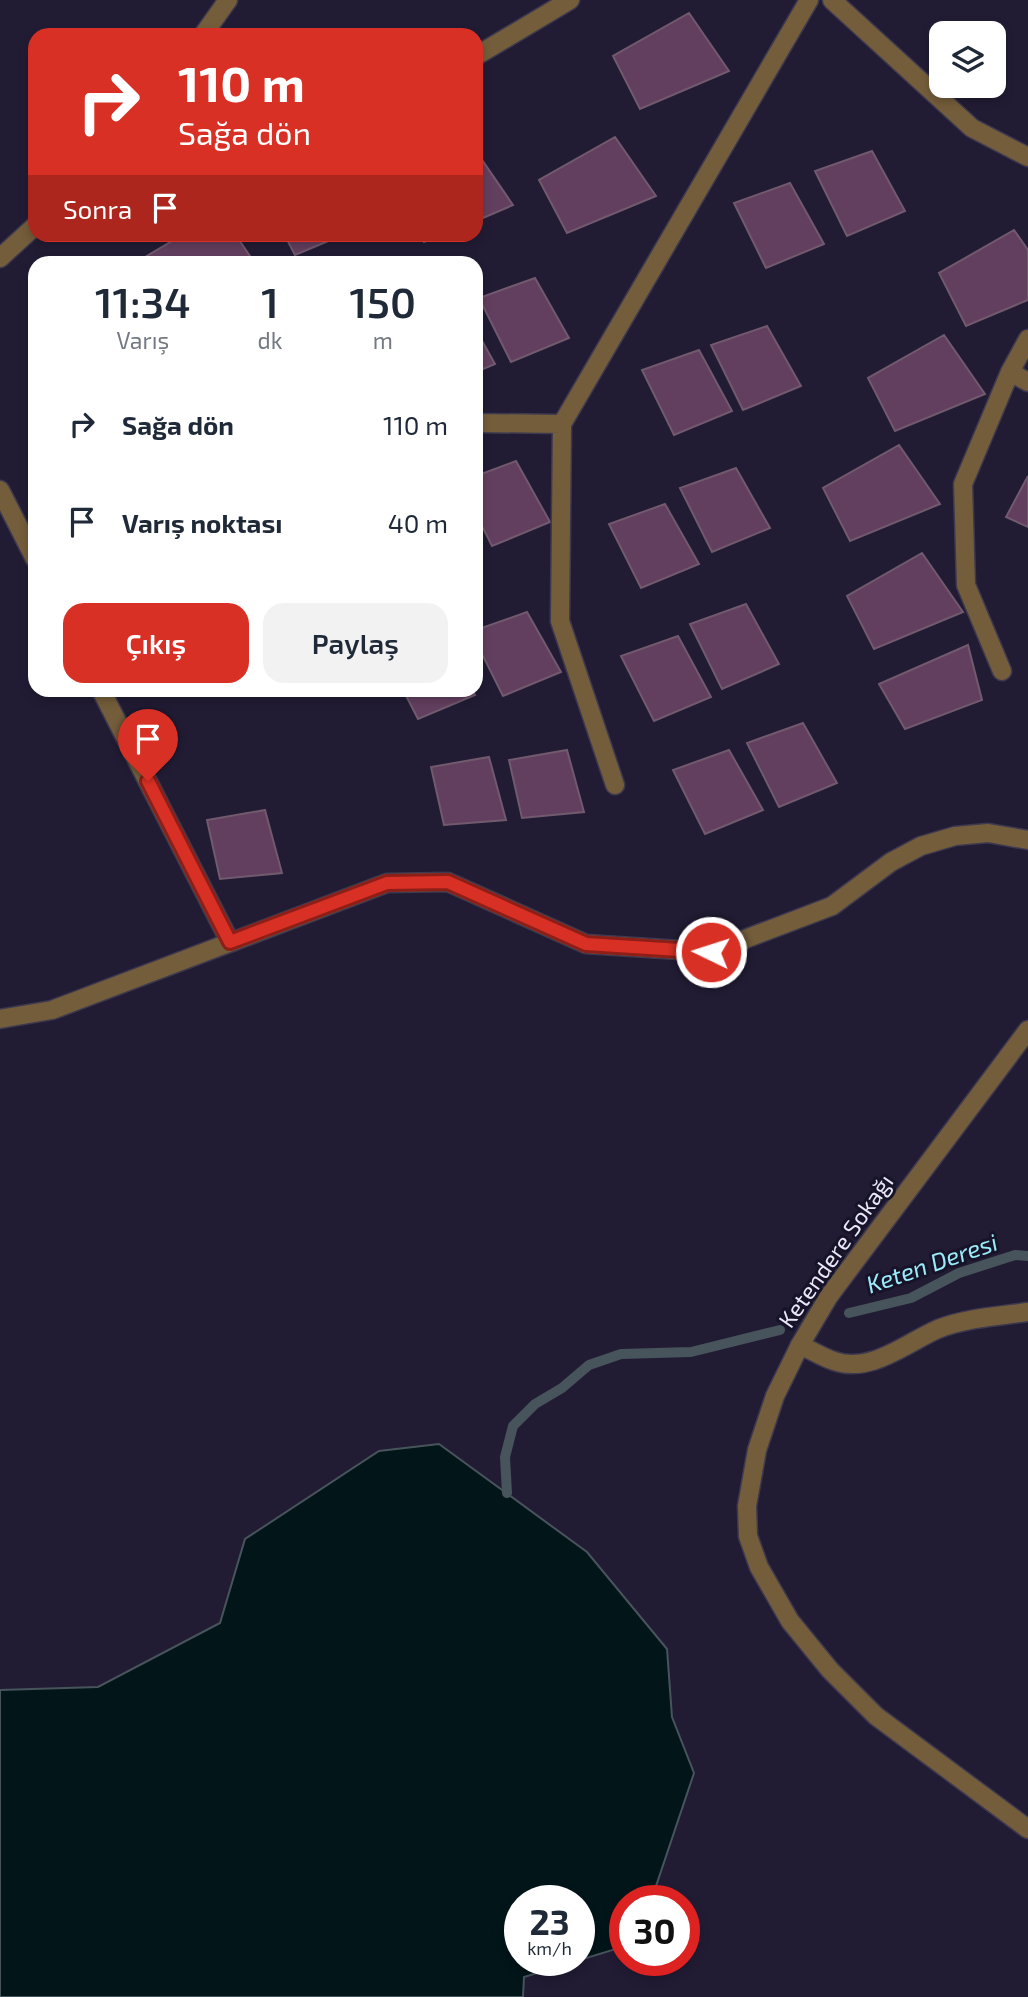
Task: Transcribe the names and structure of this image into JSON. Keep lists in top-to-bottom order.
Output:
{
  "streets": {
    "street": ["Ketendere Sokağı"]
  },
  "water": ["Keten Deresi"],
  "page": {
    "turn": ["110 m", "Sağa dön"],
    "then": "Sonra",
    "eta": [
      "11:34",
      "Varış",
      "1",
      "dk",
      "150",
      "m"
    ],
    "list": [
      {
        "name": "Sağa dön",
        "value": "110 m"
      },
      {
        "name": "Varış noktası",
        "value": "40 m"
      }
    ],
    "buttons": ["Çıkış", "Paylaş"],
    "speed": "23 km/h",
    "limit": "30"
  }
}
